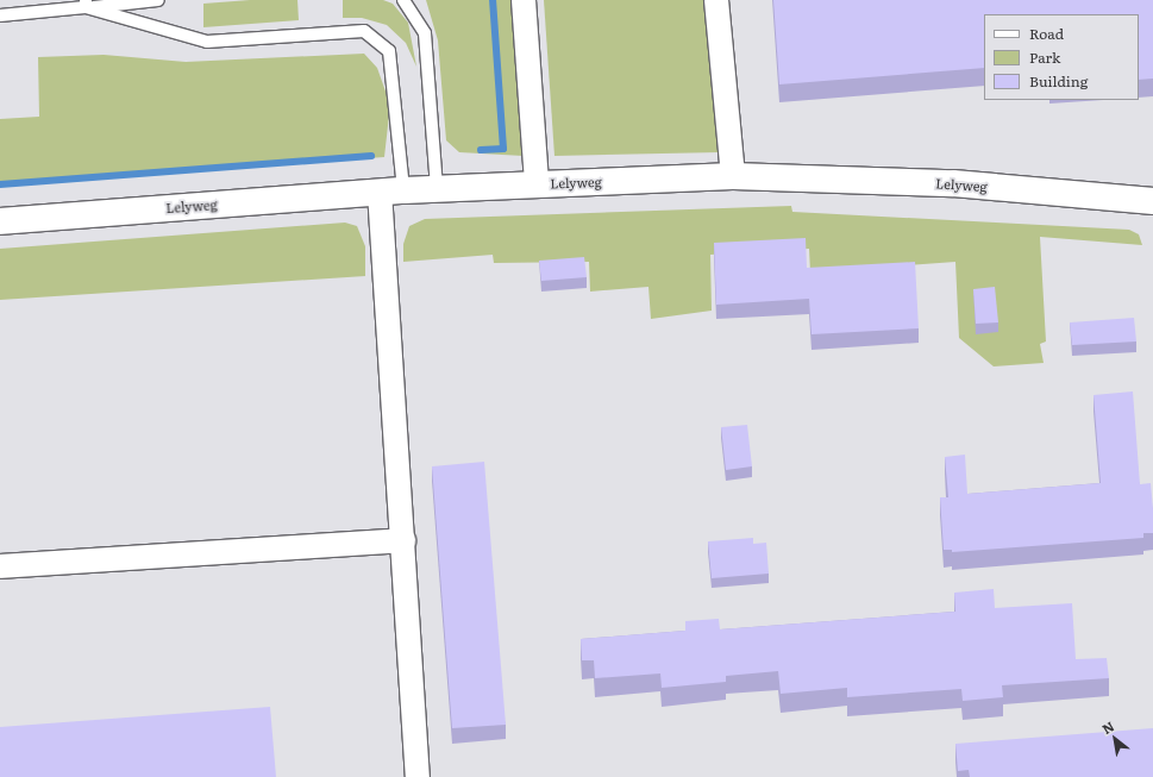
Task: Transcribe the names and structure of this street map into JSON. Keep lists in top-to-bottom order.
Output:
{
  "streets": {
    "street": ["Lelyweg"]
  },
  "legend": ["Road", "Park", "Building"],
  "north": "top left"
}
